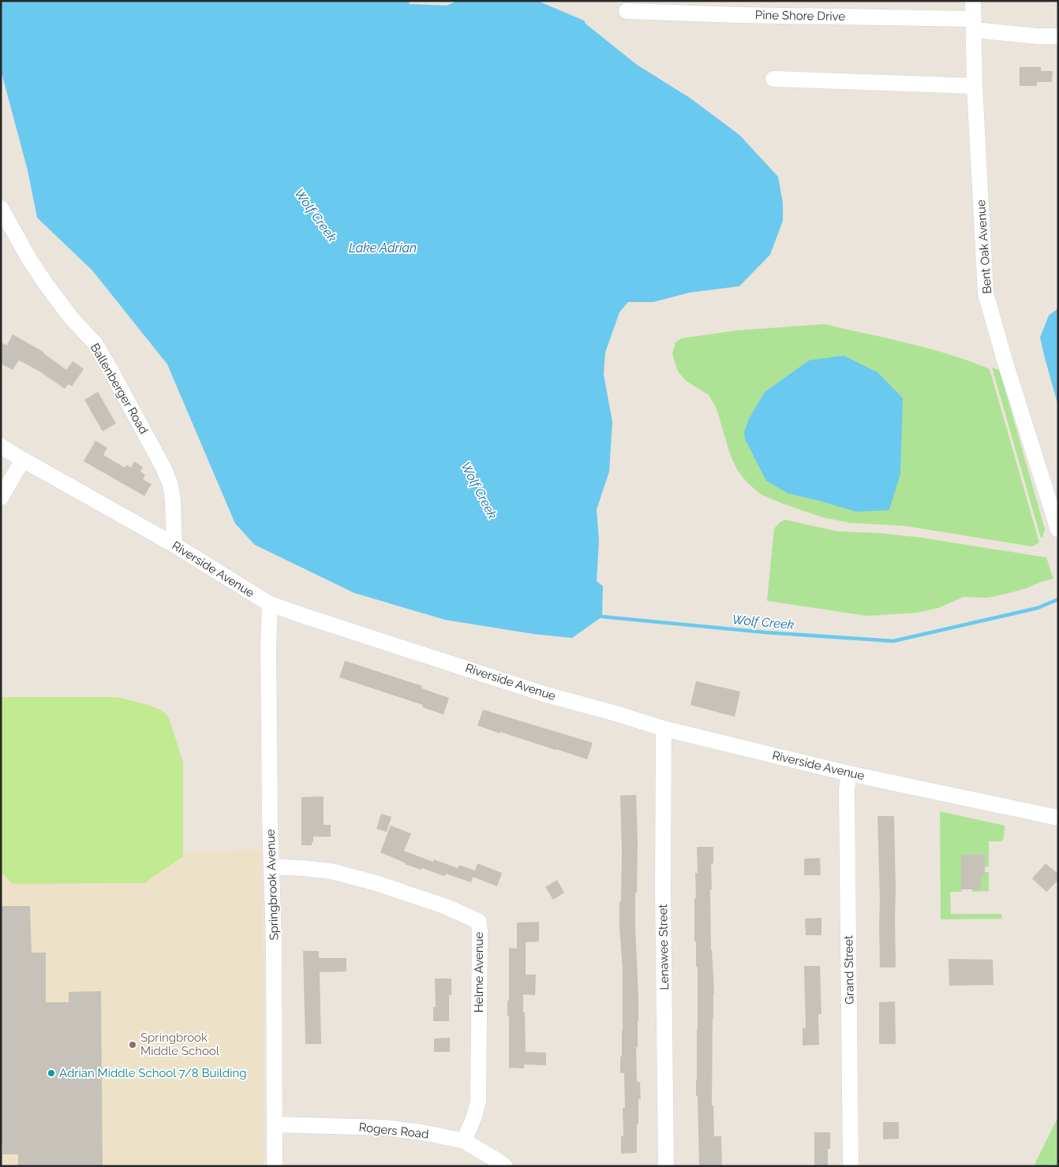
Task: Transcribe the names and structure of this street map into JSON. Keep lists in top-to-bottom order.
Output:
{
  "streets": {
    "street": [
      "Pine Shore Drive",
      "Bent Oak Avenue",
      "Ballenberger Road",
      "Riverside Avenue",
      "Springbrook Avenue",
      "Lenawee Street",
      "Grand Street",
      "Helme Avenue",
      "Rogers Road"
    ]
  },
  "crossings": [
    ["Pine Shore Drive", "Bent Oak Avenue"],
    ["Ballenberger Road", "Riverside Avenue"],
    ["Riverside Avenue", "Springbrook Avenue"],
    ["Riverside Avenue", "Lenawee Street"],
    ["Riverside Avenue", "Grand Street"],
    ["Springbrook Avenue", "Helme Avenue"],
    ["Springbrook Avenue", "Rogers Road"],
    ["Helme Avenue", "Rogers Road"]
  ],
  "water": ["Wolf Creek", "Lake Adrian"],
  "places": ["Springbrook Middle School", "Adrian Middle School 7/8 Building"]
}
